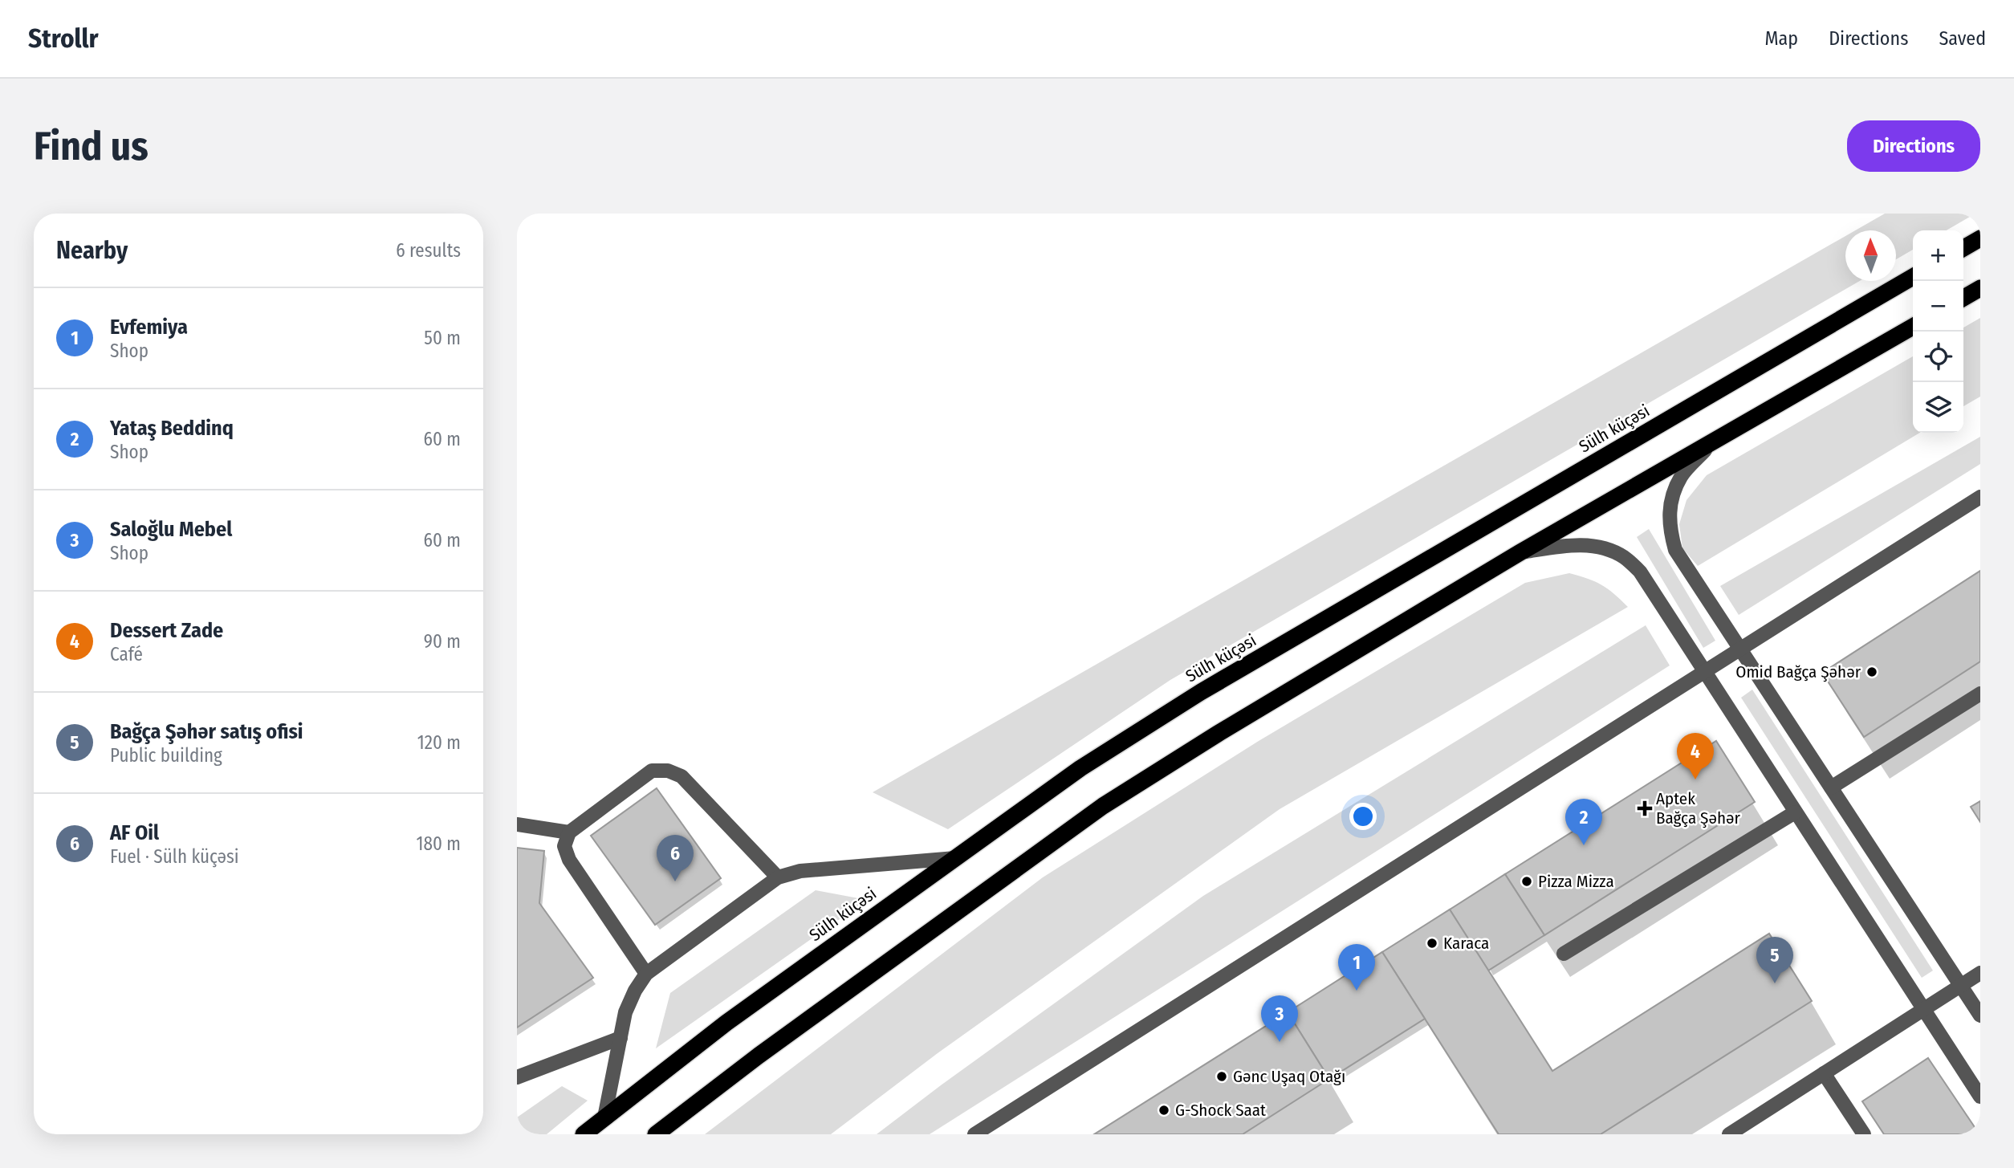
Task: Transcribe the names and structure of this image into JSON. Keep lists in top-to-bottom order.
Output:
{
  "streets": {
    "highway": ["Sülh küçəsi"]
  },
  "places": {
    "other": [
      "Omid Bağça Şəhər",
      "Pizza Mizza",
      "Karaca",
      "Gənc Uşaq Otağı",
      "G-Shock Saat"
    ],
    "health": ["Aptek Bağça Şəhər"]
  },
  "north": "top",
  "page": {
    "header": "Strollr",
    "nav": ["Map", "Directions", "Saved"],
    "buttons": "Directions",
    "title": "Find us",
    "heading": ["Nearby", "6 results"],
    "map_buttons": ["+", "−"],
    "list": [
      {
        "mark": "1",
        "name": "Evfemiya",
        "note": "Shop",
        "value": "50 m"
      },
      {
        "mark": "2",
        "name": "Yataş Beddinq",
        "note": "Shop",
        "value": "60 m"
      },
      {
        "mark": "3",
        "name": "Saloğlu Mebel",
        "note": "Shop",
        "value": "60 m"
      },
      {
        "mark": "4",
        "name": "Dessert Zade",
        "note": "Café",
        "value": "90 m"
      },
      {
        "mark": "5",
        "name": "Bağça Şəhər satış ofisi",
        "note": "Public building",
        "value": "120 m"
      },
      {
        "mark": "6",
        "name": "AF Oil",
        "note": "Fuel · Sülh küçəsi",
        "value": "180 m"
      }
    ],
    "pins": [
      "4",
      "2",
      "6",
      "5",
      "1",
      "3"
    ]
  }
}
